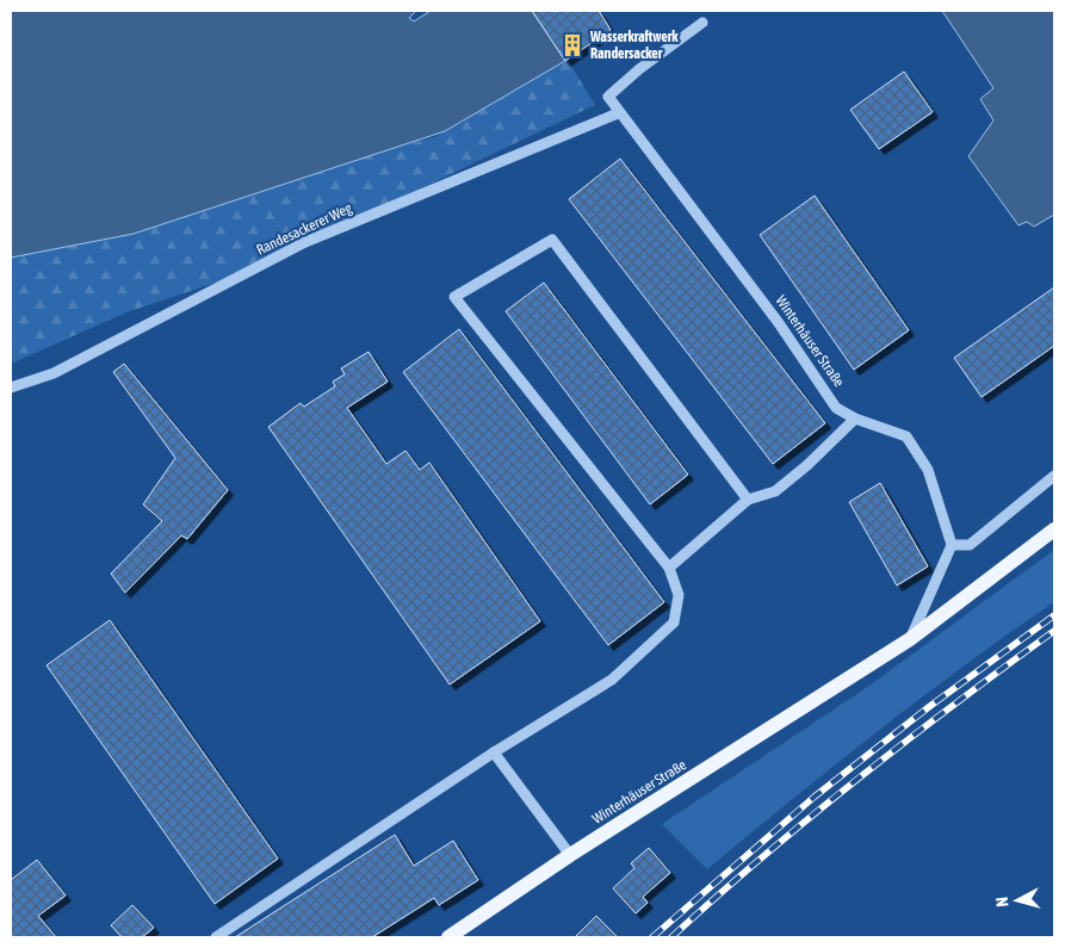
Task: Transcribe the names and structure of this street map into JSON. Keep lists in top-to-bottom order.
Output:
{
  "streets": {
    "main road": ["Winterhäuser Straße"],
    "street": ["Randesackerer Weg"]
  },
  "crossings": [
    ["Randesackerer Weg", "Winterhäuser Straße"]
  ],
  "places": {
    "building": ["Wasserkraftwerk Randersacker"]
  },
  "north": "left"
}
